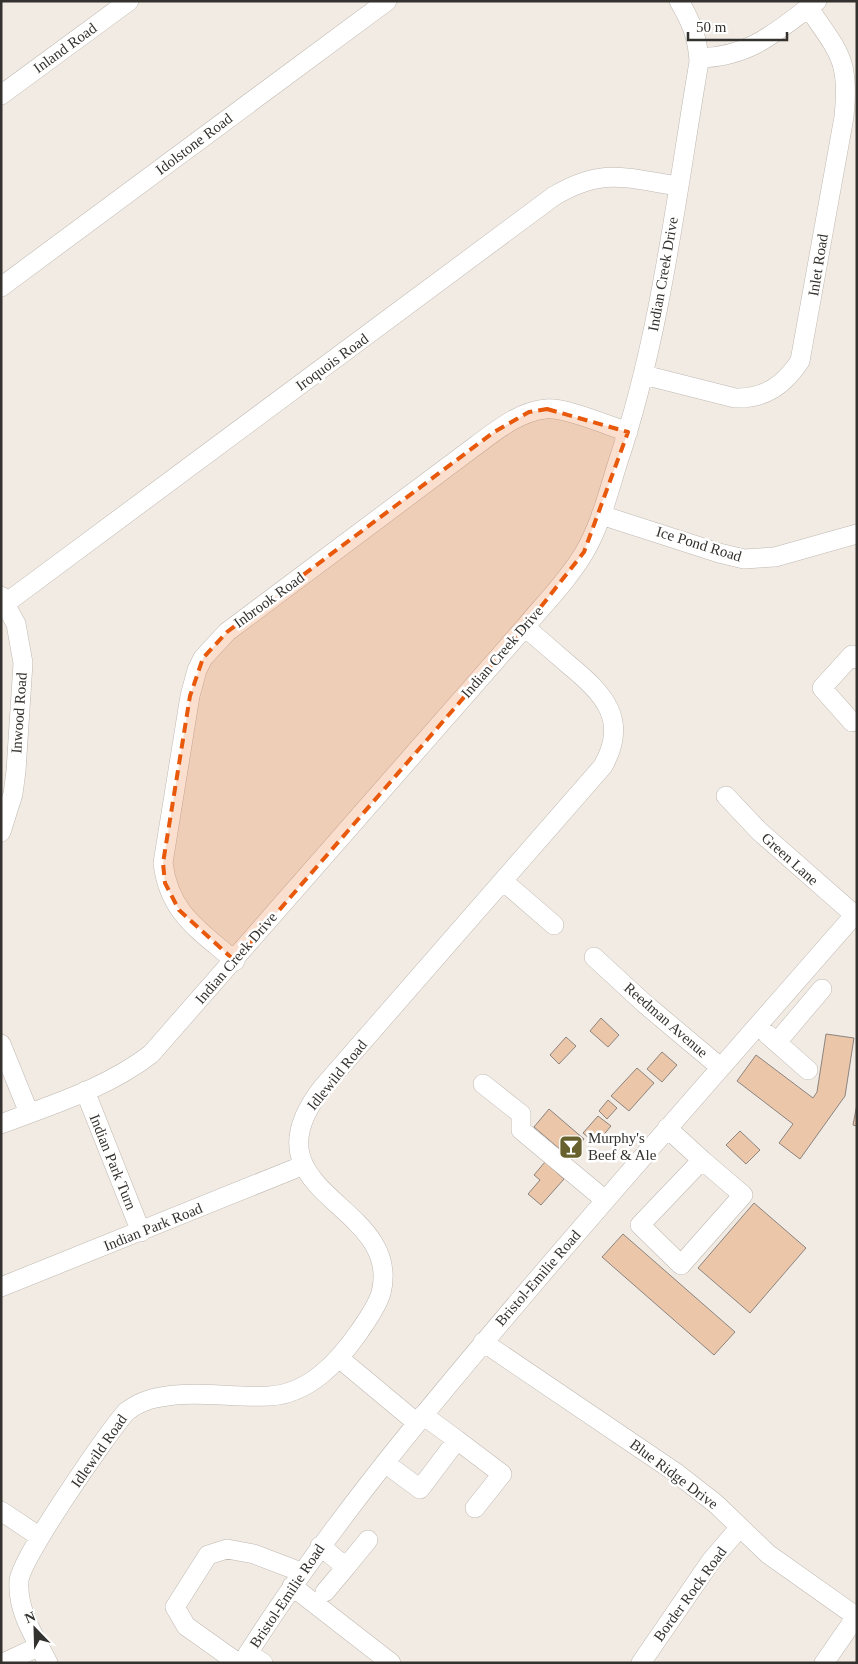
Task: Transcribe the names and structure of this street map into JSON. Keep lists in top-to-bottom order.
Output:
{
  "streets": {
    "street": [
      "Inland Road",
      "Idolstone Road",
      "Inlet Road",
      "Indian Creek Drive",
      "Iroquois Road",
      "Ice Pond Road",
      "Inbrook Road",
      "Inwood Road",
      "Green Lane",
      "Reedman Avenue",
      "Idlewild Road",
      "Indian Park Turn",
      "Indian Park Road",
      "Bristol-Emilie Road",
      "Blue Ridge Drive",
      "Border Rock Road"
    ]
  },
  "crossings": [
    ["Inlet Road", "Indian Creek Drive"],
    ["Indian Creek Drive", "Iroquois Road"],
    ["Indian Creek Drive", "Ice Pond Road"],
    ["Indian Creek Drive", "Inbrook Road"],
    ["Indian Creek Drive", "Idlewild Road"],
    ["Indian Creek Drive", "Indian Park Turn"],
    ["Iroquois Road", "Inwood Road"],
    ["Green Lane", "Bristol-Emilie Road"],
    ["Reedman Avenue", "Bristol-Emilie Road"],
    ["Idlewild Road", "Indian Park Road"],
    ["Indian Park Turn", "Indian Park Road"],
    ["Bristol-Emilie Road", "Blue Ridge Drive"],
    ["Blue Ridge Drive", "Border Rock Road"]
  ],
  "places": {
    "bar": ["Murphy's Beef & Ale"]
  },
  "scale_bar": "50 m",
  "north": "top left"
}
